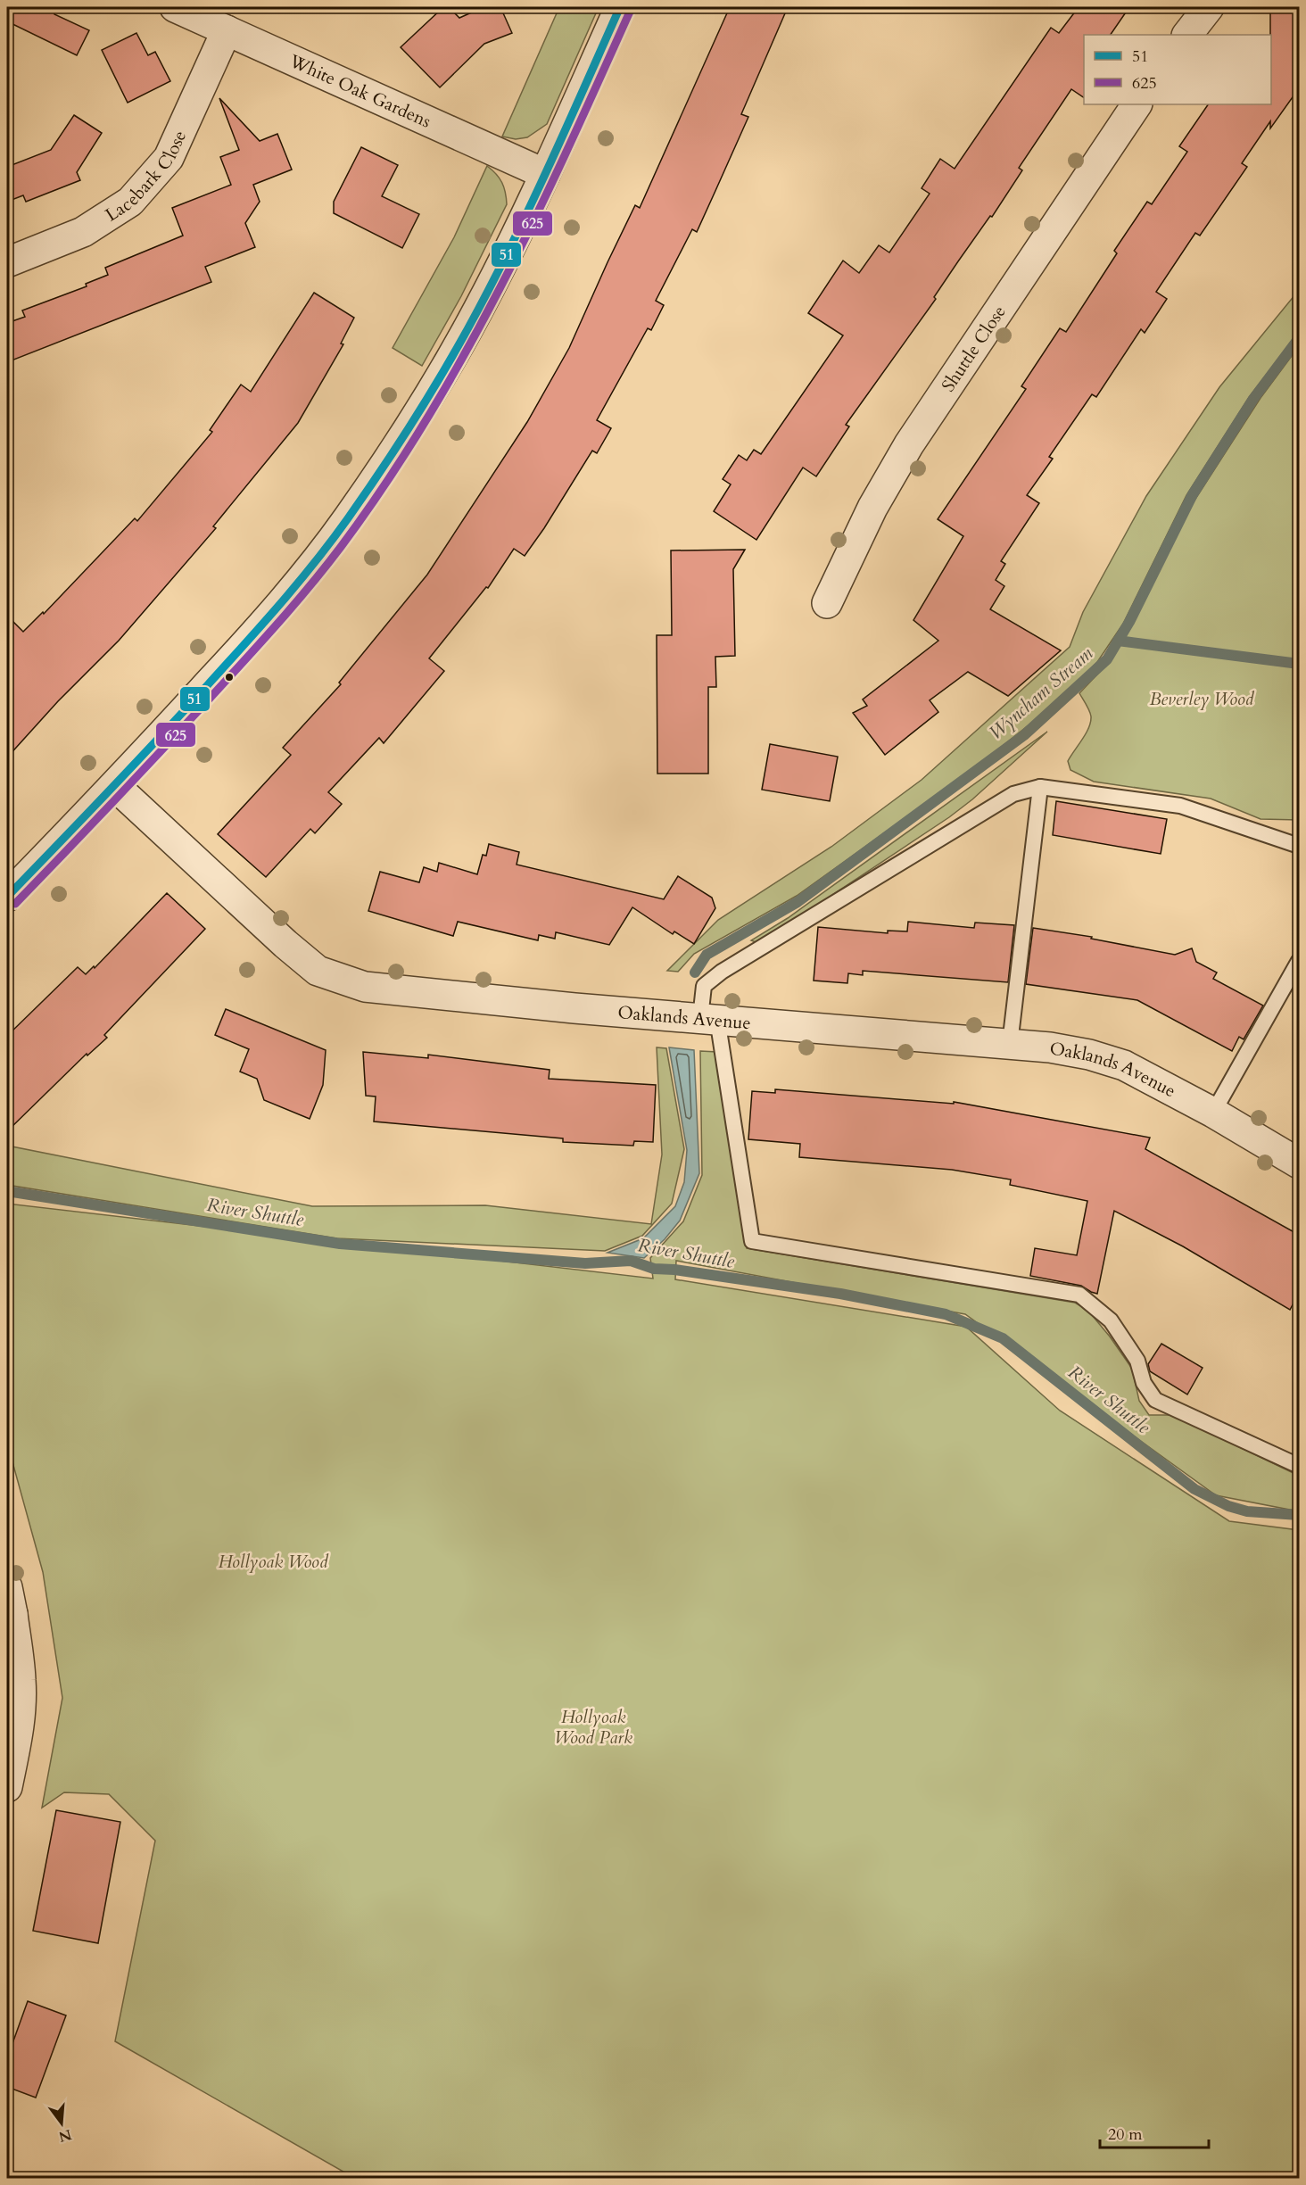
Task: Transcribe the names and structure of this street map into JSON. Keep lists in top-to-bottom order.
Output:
{
  "streets": {
    "street": [
      "White Oak Gardens",
      "Lacebark Close",
      "Shuttle Close",
      "Oaklands Avenue"
    ]
  },
  "crossings": [
    ["White Oak Gardens", "Lacebark Close"]
  ],
  "water": ["Wyncham Stream", "River Shuttle"],
  "parks": ["Beverley Wood", "Hollyoak Wood", "Hollyoak Wood Park"],
  "lines": ["transit line 51", "transit line 625"],
  "legend": ["51", "625"],
  "scale_bar": "20 m",
  "north": "bottom"
}
